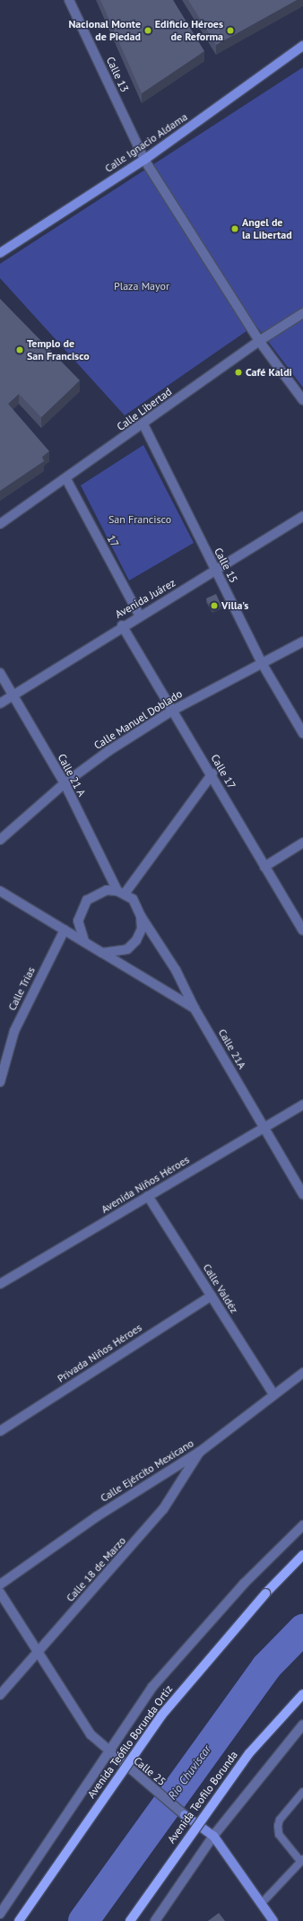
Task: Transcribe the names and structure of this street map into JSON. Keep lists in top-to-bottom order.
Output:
{
  "streets": {
    "main road": [
      "Calle Ignacio Aldama",
      "Avenida Teófilo Borunda Ortiz",
      "Calle 25",
      "Avenida Teofilo Borunda"
    ],
    "street": [
      "Calle 13",
      "Calle Libertad",
      "17",
      "Calle 15",
      "Avenida Juárez",
      "Calle Manuel Doblado",
      "Calle 17",
      "Calle 21 A",
      "Calle Trías",
      "Calle 21A",
      "Avenida Niños Héroes",
      "Calle Valdéz",
      "Privada Niños Héroes",
      "Calle Ejército Mexicano",
      "Calle 18 de Marzo"
    ]
  },
  "crossings": [
    ["Calle 13", "Calle Ignacio Aldama"],
    ["Calle 13", "Calle Libertad"],
    ["Calle Libertad", "17"],
    ["Calle Libertad", "Calle 15"],
    ["17", "Avenida Juárez"],
    ["Calle 15", "Avenida Juárez"],
    ["Calle 15", "Calle Manuel Doblado"],
    ["Avenida Juárez", "Calle 17"],
    ["Avenida Juárez", "Calle 21 A"],
    ["Calle Manuel Doblado", "Calle 17"],
    ["Calle Manuel Doblado", "Calle 21 A"],
    ["Calle 21 A", "Calle 21A"],
    ["Calle 21A", "Avenida Niños Héroes"],
    ["Avenida Niños Héroes", "Calle Valdéz"],
    ["Calle Valdéz", "Privada Niños Héroes"],
    ["Calle Valdéz", "Calle Ejército Mexicano"],
    ["Calle Ejército Mexicano", "Calle 18 de Marzo"],
    ["Calle 18 de Marzo", "Calle 25"]
  ],
  "water": ["Rio Chuviscar"],
  "parks": ["Plaza Mayor", "San Francisco"],
  "places": [
    "Nacional Monte de Piedad",
    "Edificio Héroes de Reforma",
    "Angel de la Libertad",
    "Templo de San Francisco",
    "Café Kaldi",
    "Villa's"
  ]
}
